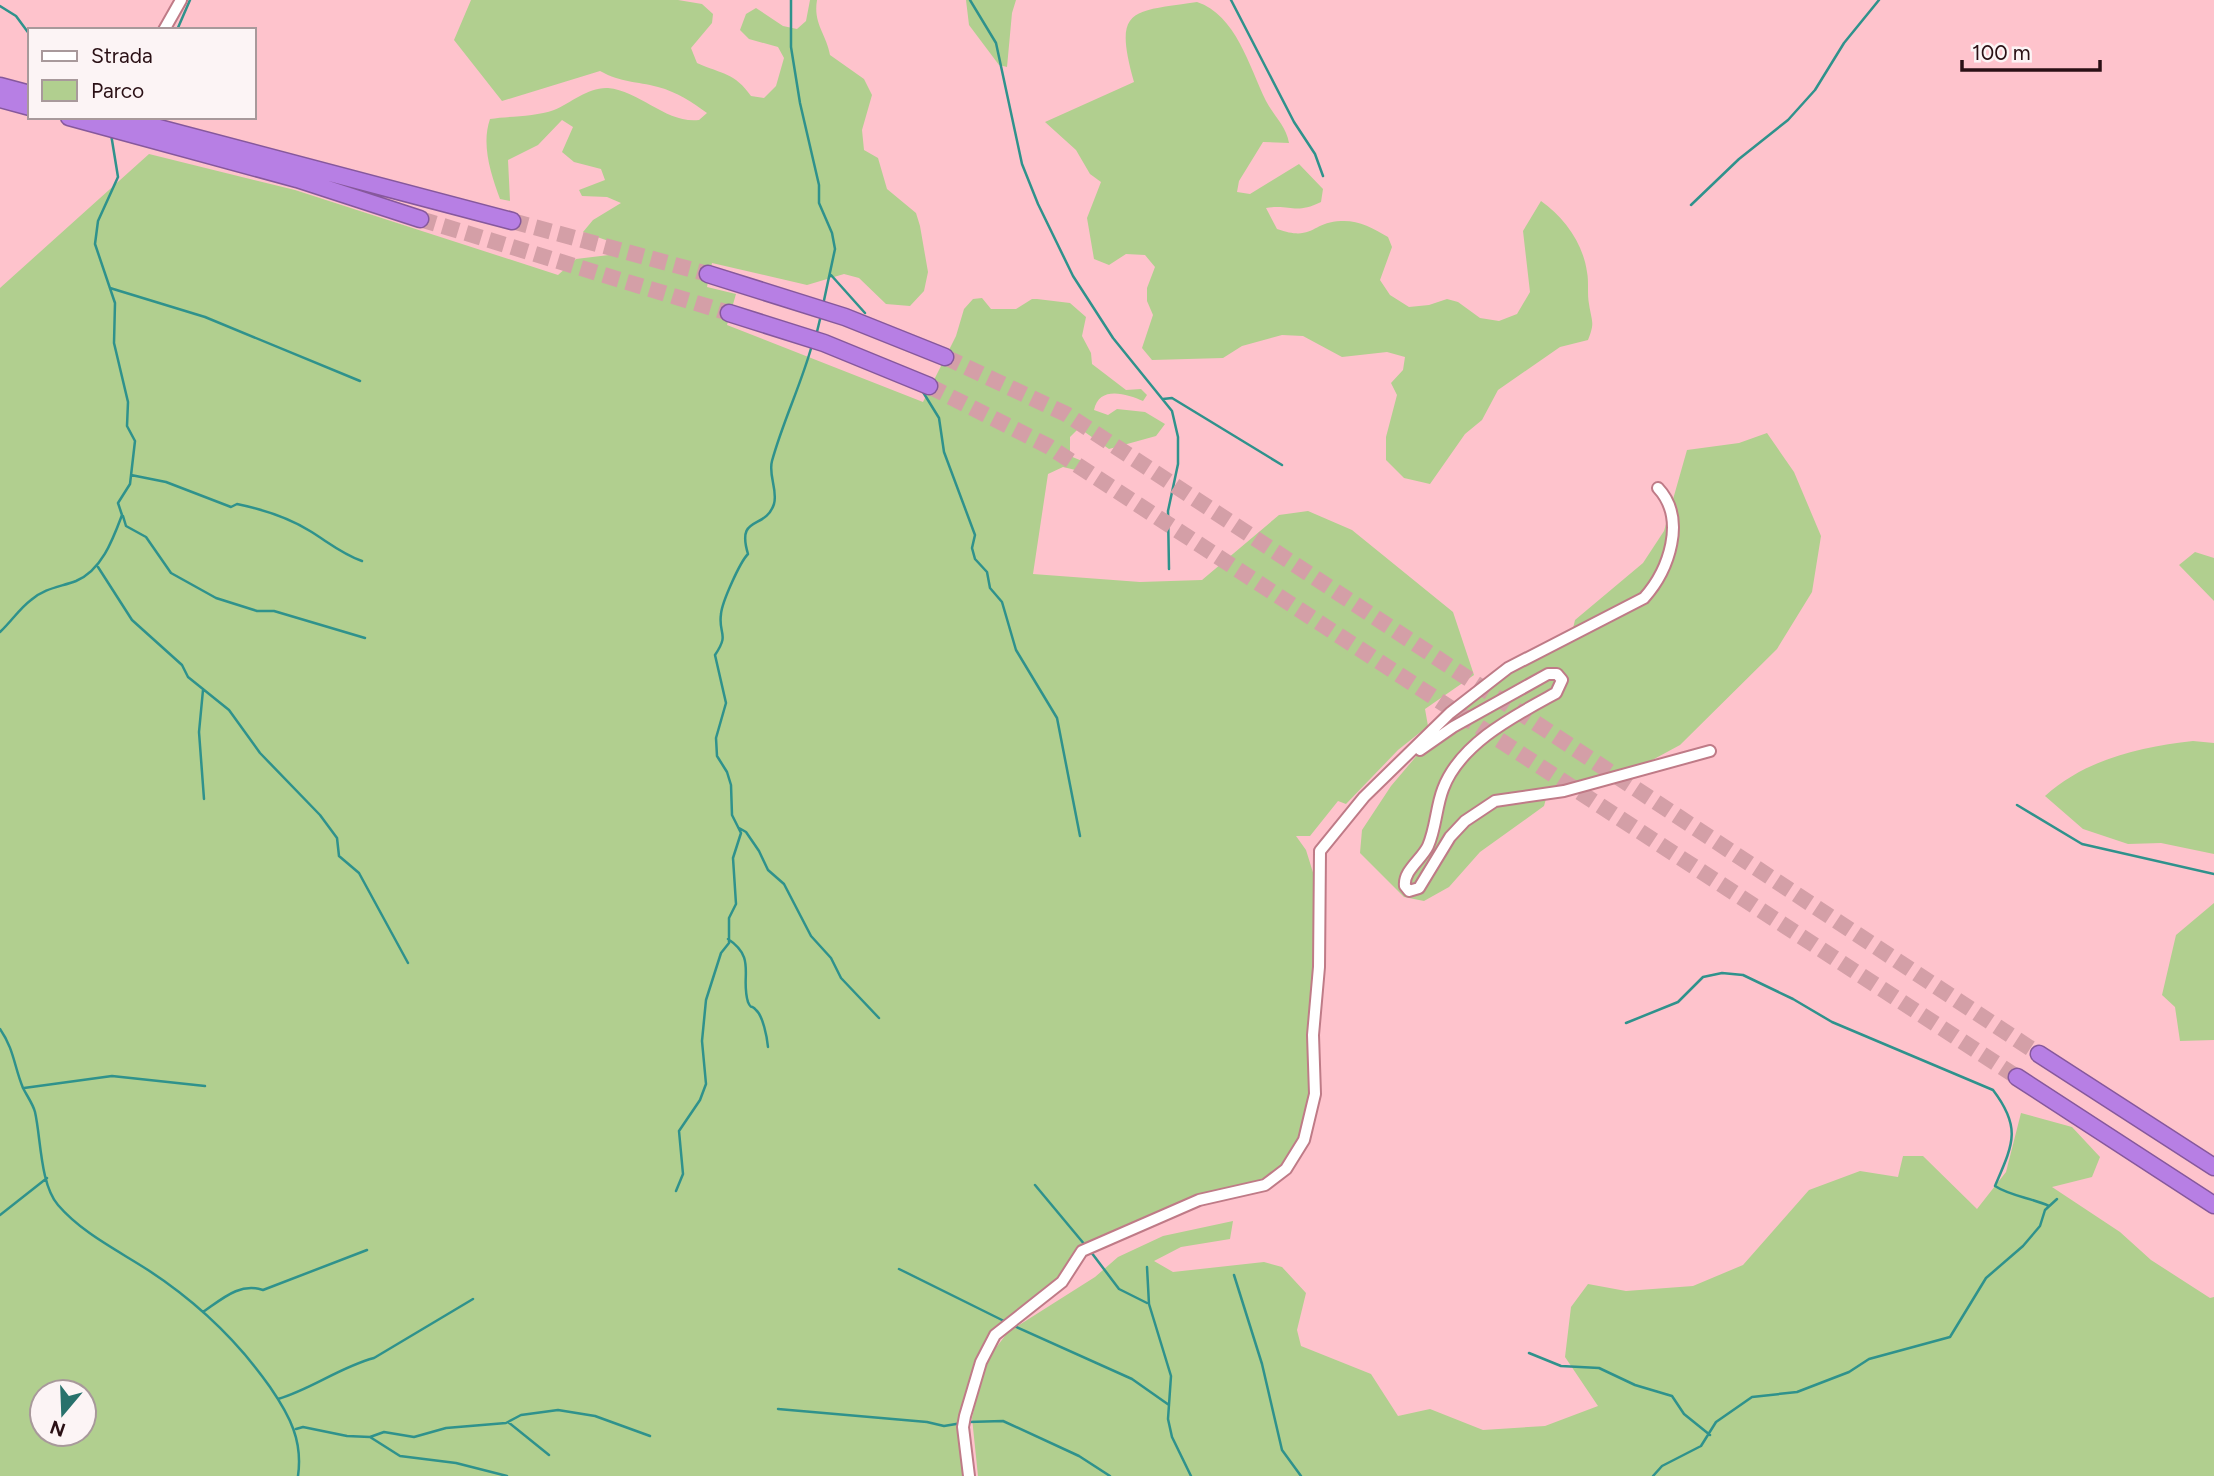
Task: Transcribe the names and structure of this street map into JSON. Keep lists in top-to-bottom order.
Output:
{
  "legend": ["Strada", "Parco"],
  "scale_bar": "100 m",
  "north": "bottom"
}
